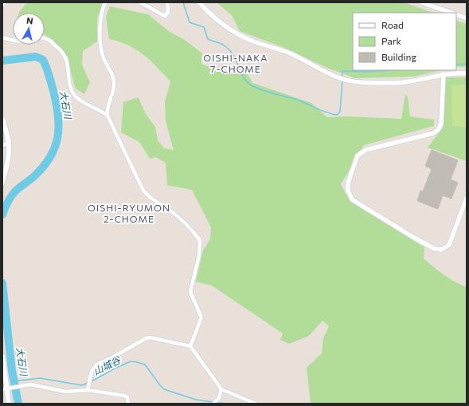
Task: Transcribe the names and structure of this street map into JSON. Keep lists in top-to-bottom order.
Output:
{
  "districts": ["OISHI-NAKA 7-CHOME", "OISHI-RYUMON 2-CHOME"],
  "water": ["大石川", "山城谷"],
  "legend": ["Road", "Park", "Building"],
  "north": "top"
}
